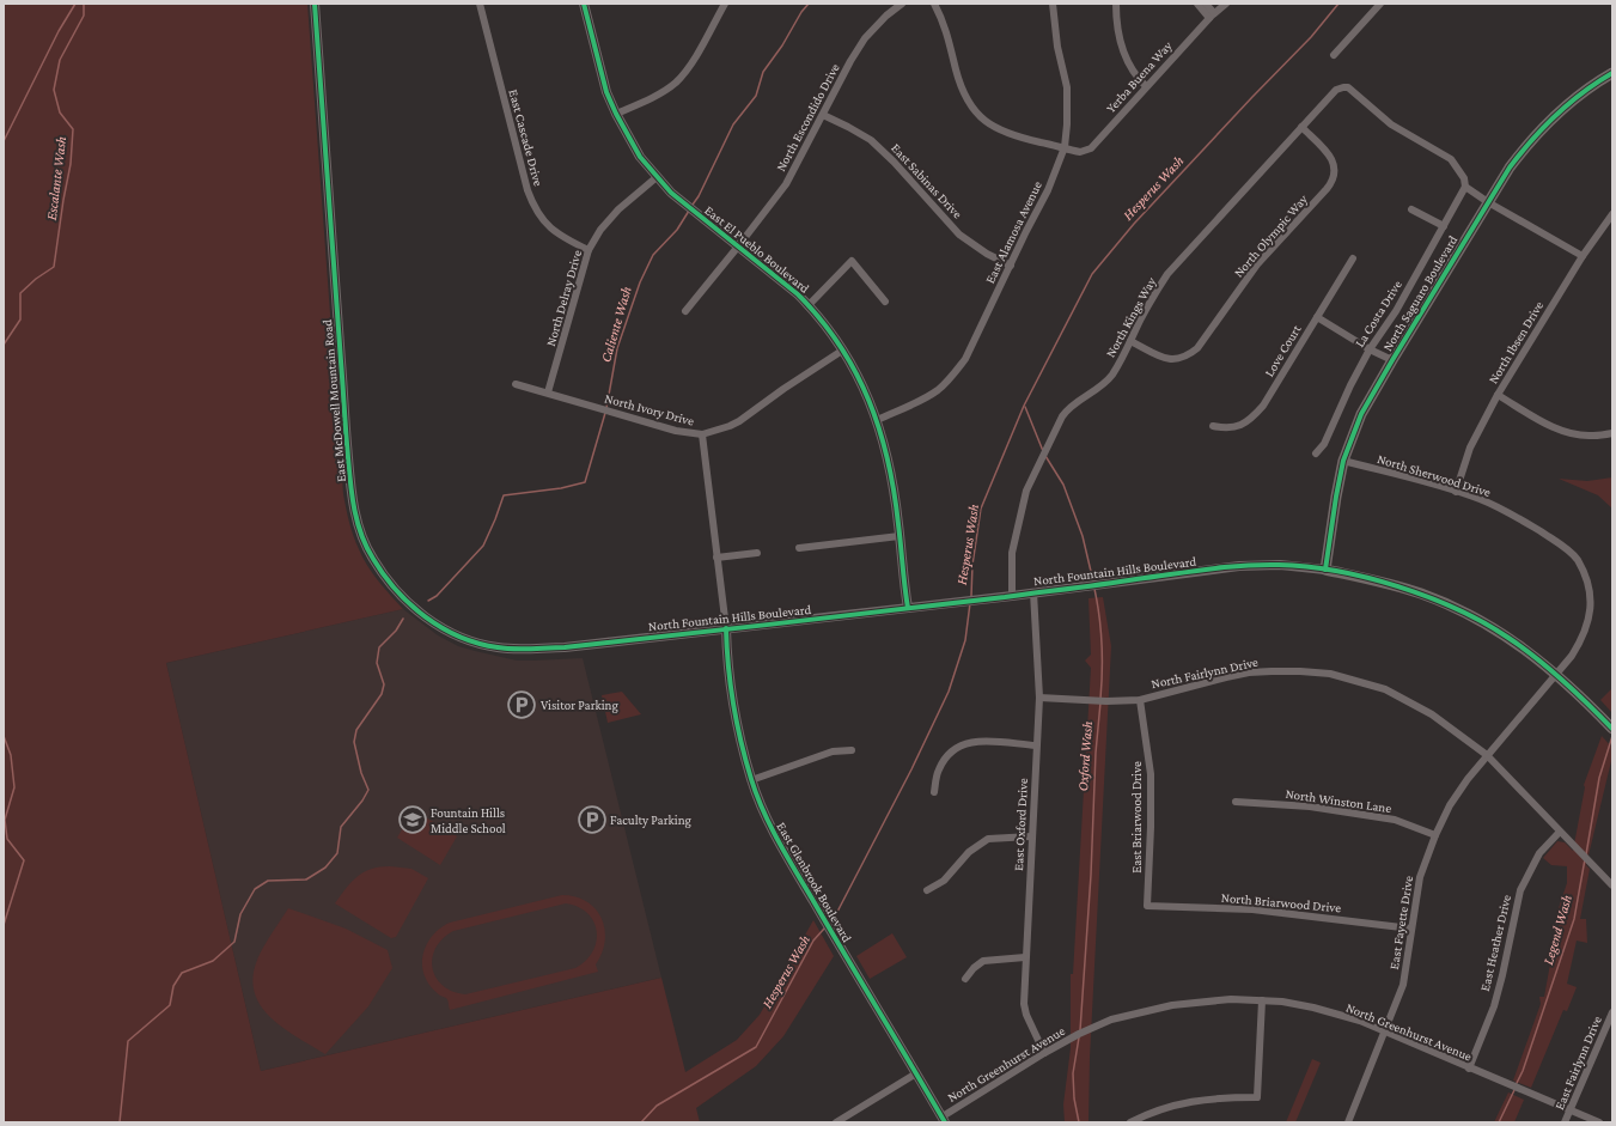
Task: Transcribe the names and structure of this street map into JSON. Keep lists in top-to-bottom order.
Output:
{
  "streets": {
    "main road": ["North Saguaro Boulevard", "North Fountain Hills Boulevard"],
    "street": [
      "Yerba Buena Way",
      "North Escondido Drive",
      "East Cascade Drive",
      "East Sabinas Drive",
      "East Alamosa Avenue",
      "North Olympic Way",
      "East El Pueblo Boulevard",
      "North Delray Drive",
      "La Costa Drive",
      "North Kings Way",
      "North Ibsen Drive",
      "Love Court",
      "East McDowell Mountain Road",
      "North Ivory Drive",
      "North Sherwood Drive",
      "North Fairlynn Drive",
      "North Winston Lane",
      "East Briarwood Drive",
      "East Oxford Drive",
      "East Glenbrook Boulevard",
      "North Briarwood Drive",
      "East Fayette Drive",
      "East Heather Drive",
      "North Greenhurst Avenue",
      "East Fairlynn Drive"
    ]
  },
  "crossings": [
    ["Yerba Buena Way", "East Alamosa Avenue"],
    ["North Escondido Drive", "East Sabinas Drive"],
    ["North Escondido Drive", "East El Pueblo Boulevard"],
    ["East Cascade Drive", "North Delray Drive"],
    ["East Sabinas Drive", "East Alamosa Avenue"],
    ["East Alamosa Avenue", "East El Pueblo Boulevard"],
    ["North Olympic Way", "North Kings Way"],
    ["East El Pueblo Boulevard", "North Delray Drive"],
    ["East El Pueblo Boulevard", "North Ivory Drive"],
    ["East El Pueblo Boulevard", "North Fountain Hills Boulevard"],
    ["North Saguaro Boulevard", "North Sherwood Drive"],
    ["North Saguaro Boulevard", "North Fountain Hills Boulevard"],
    ["North Delray Drive", "North Ivory Drive"],
    ["La Costa Drive", "North Kings Way"],
    ["North Kings Way", "North Fountain Hills Boulevard"],
    ["North Ibsen Drive", "North Sherwood Drive"],
    ["East McDowell Mountain Road", "North Fountain Hills Boulevard"],
    ["North Ivory Drive", "East Glenbrook Boulevard"],
    ["North Sherwood Drive", "North Fountain Hills Boulevard"],
    ["North Sherwood Drive", "East Fayette Drive"],
    ["North Fountain Hills Boulevard", "East Oxford Drive"],
    ["North Fountain Hills Boulevard", "East Glenbrook Boulevard"],
    ["North Fountain Hills Boulevard", "East Fayette Drive"],
    ["North Fairlynn Drive", "East Briarwood Drive"],
    ["North Fairlynn Drive", "East Oxford Drive"],
    ["North Fairlynn Drive", "East Fayette Drive"],
    ["North Fairlynn Drive", "East Heather Drive"],
    ["North Winston Lane", "East Fayette Drive"],
    ["East Briarwood Drive", "North Briarwood Drive"],
    ["East Oxford Drive", "North Greenhurst Avenue"],
    ["East Glenbrook Boulevard", "North Greenhurst Avenue"],
    ["North Briarwood Drive", "East Fayette Drive"],
    ["East Fayette Drive", "North Greenhurst Avenue"],
    ["East Heather Drive", "North Greenhurst Avenue"],
    ["North Greenhurst Avenue", "East Fairlynn Drive"]
  ],
  "water": [
    "Escalante Wash",
    "Hesperus Wash",
    "Caliente Wash",
    "Oxford Wash",
    "Legend Wash"
  ],
  "places": {
    "parking": ["Visitor Parking", "Faculty Parking"],
    "school or university": ["Fountain Hills Middle School"]
  }
}
